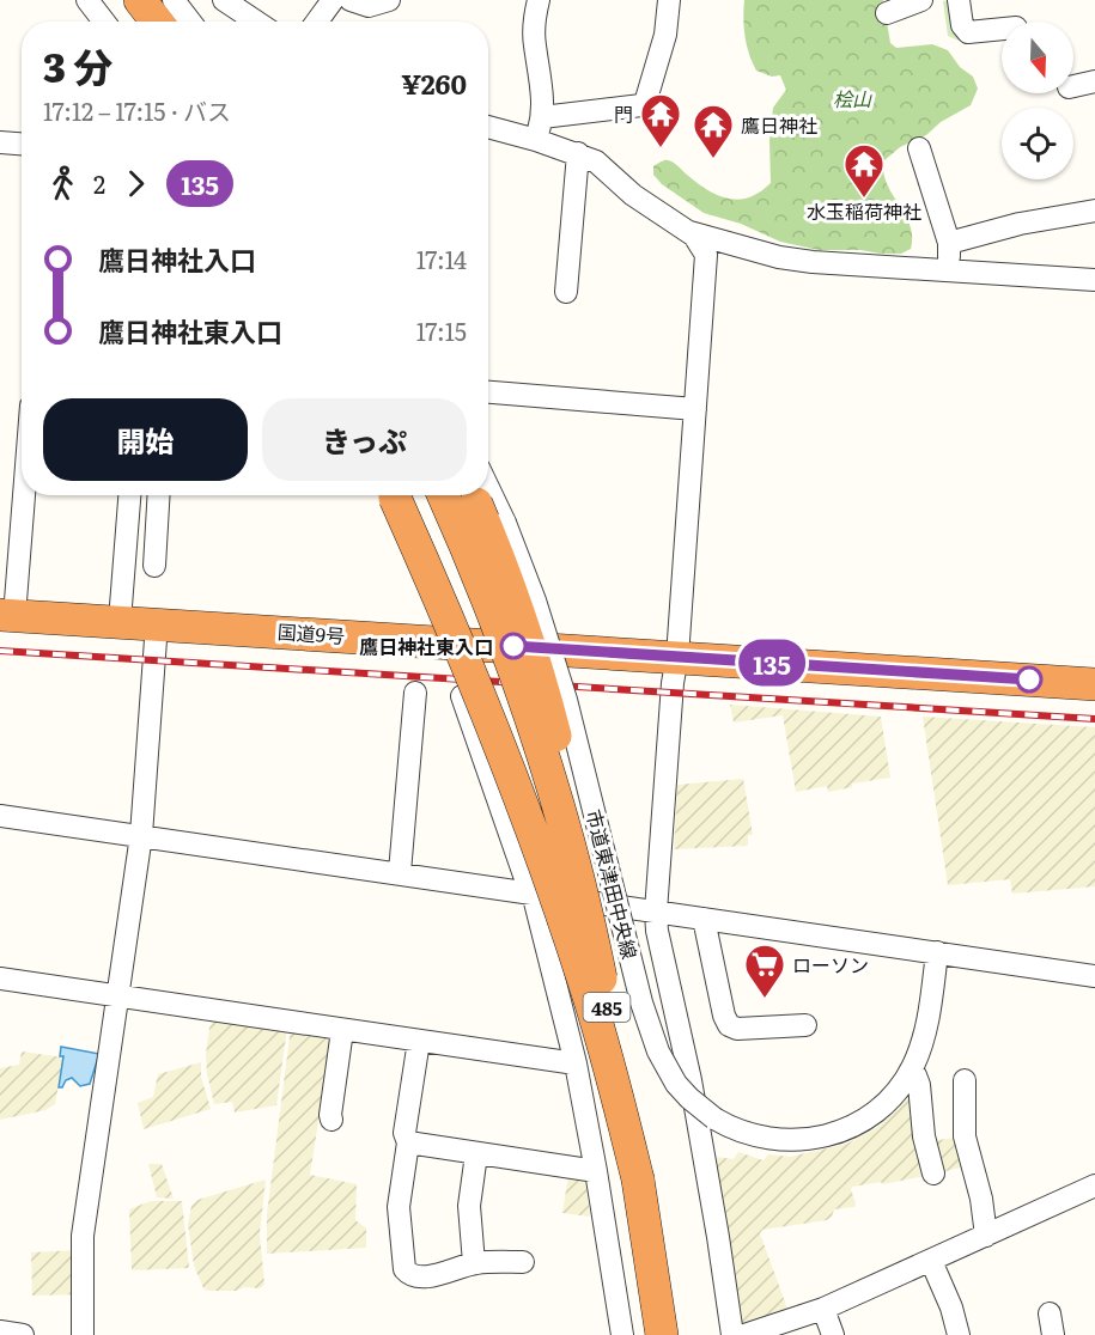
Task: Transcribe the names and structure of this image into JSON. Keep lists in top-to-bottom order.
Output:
{
  "streets": {
    "highway": ["国道9号", "485"],
    "street": ["市道東津田中央線"]
  },
  "parks": ["桧山"],
  "places": {
    "temple": ["門", "鷹日神社", "水玉稲荷神社"],
    "other": ["鷹日神社東入口"],
    "supermarket": ["ローソン"]
  },
  "lines": ["bus line 135"],
  "north": "bottom",
  "page": {
    "on_map": "135",
    "heading": ["3 分", "17:12 – 17:15 · バス", "¥260"],
    "legs": ["2", "135"],
    "list": [
      {
        "name": "鷹日神社入口",
        "value": "17:14"
      },
      {
        "name": "鷹日神社東入口",
        "value": "17:15"
      }
    ],
    "buttons": ["開始", "きっぷ"]
  }
}
